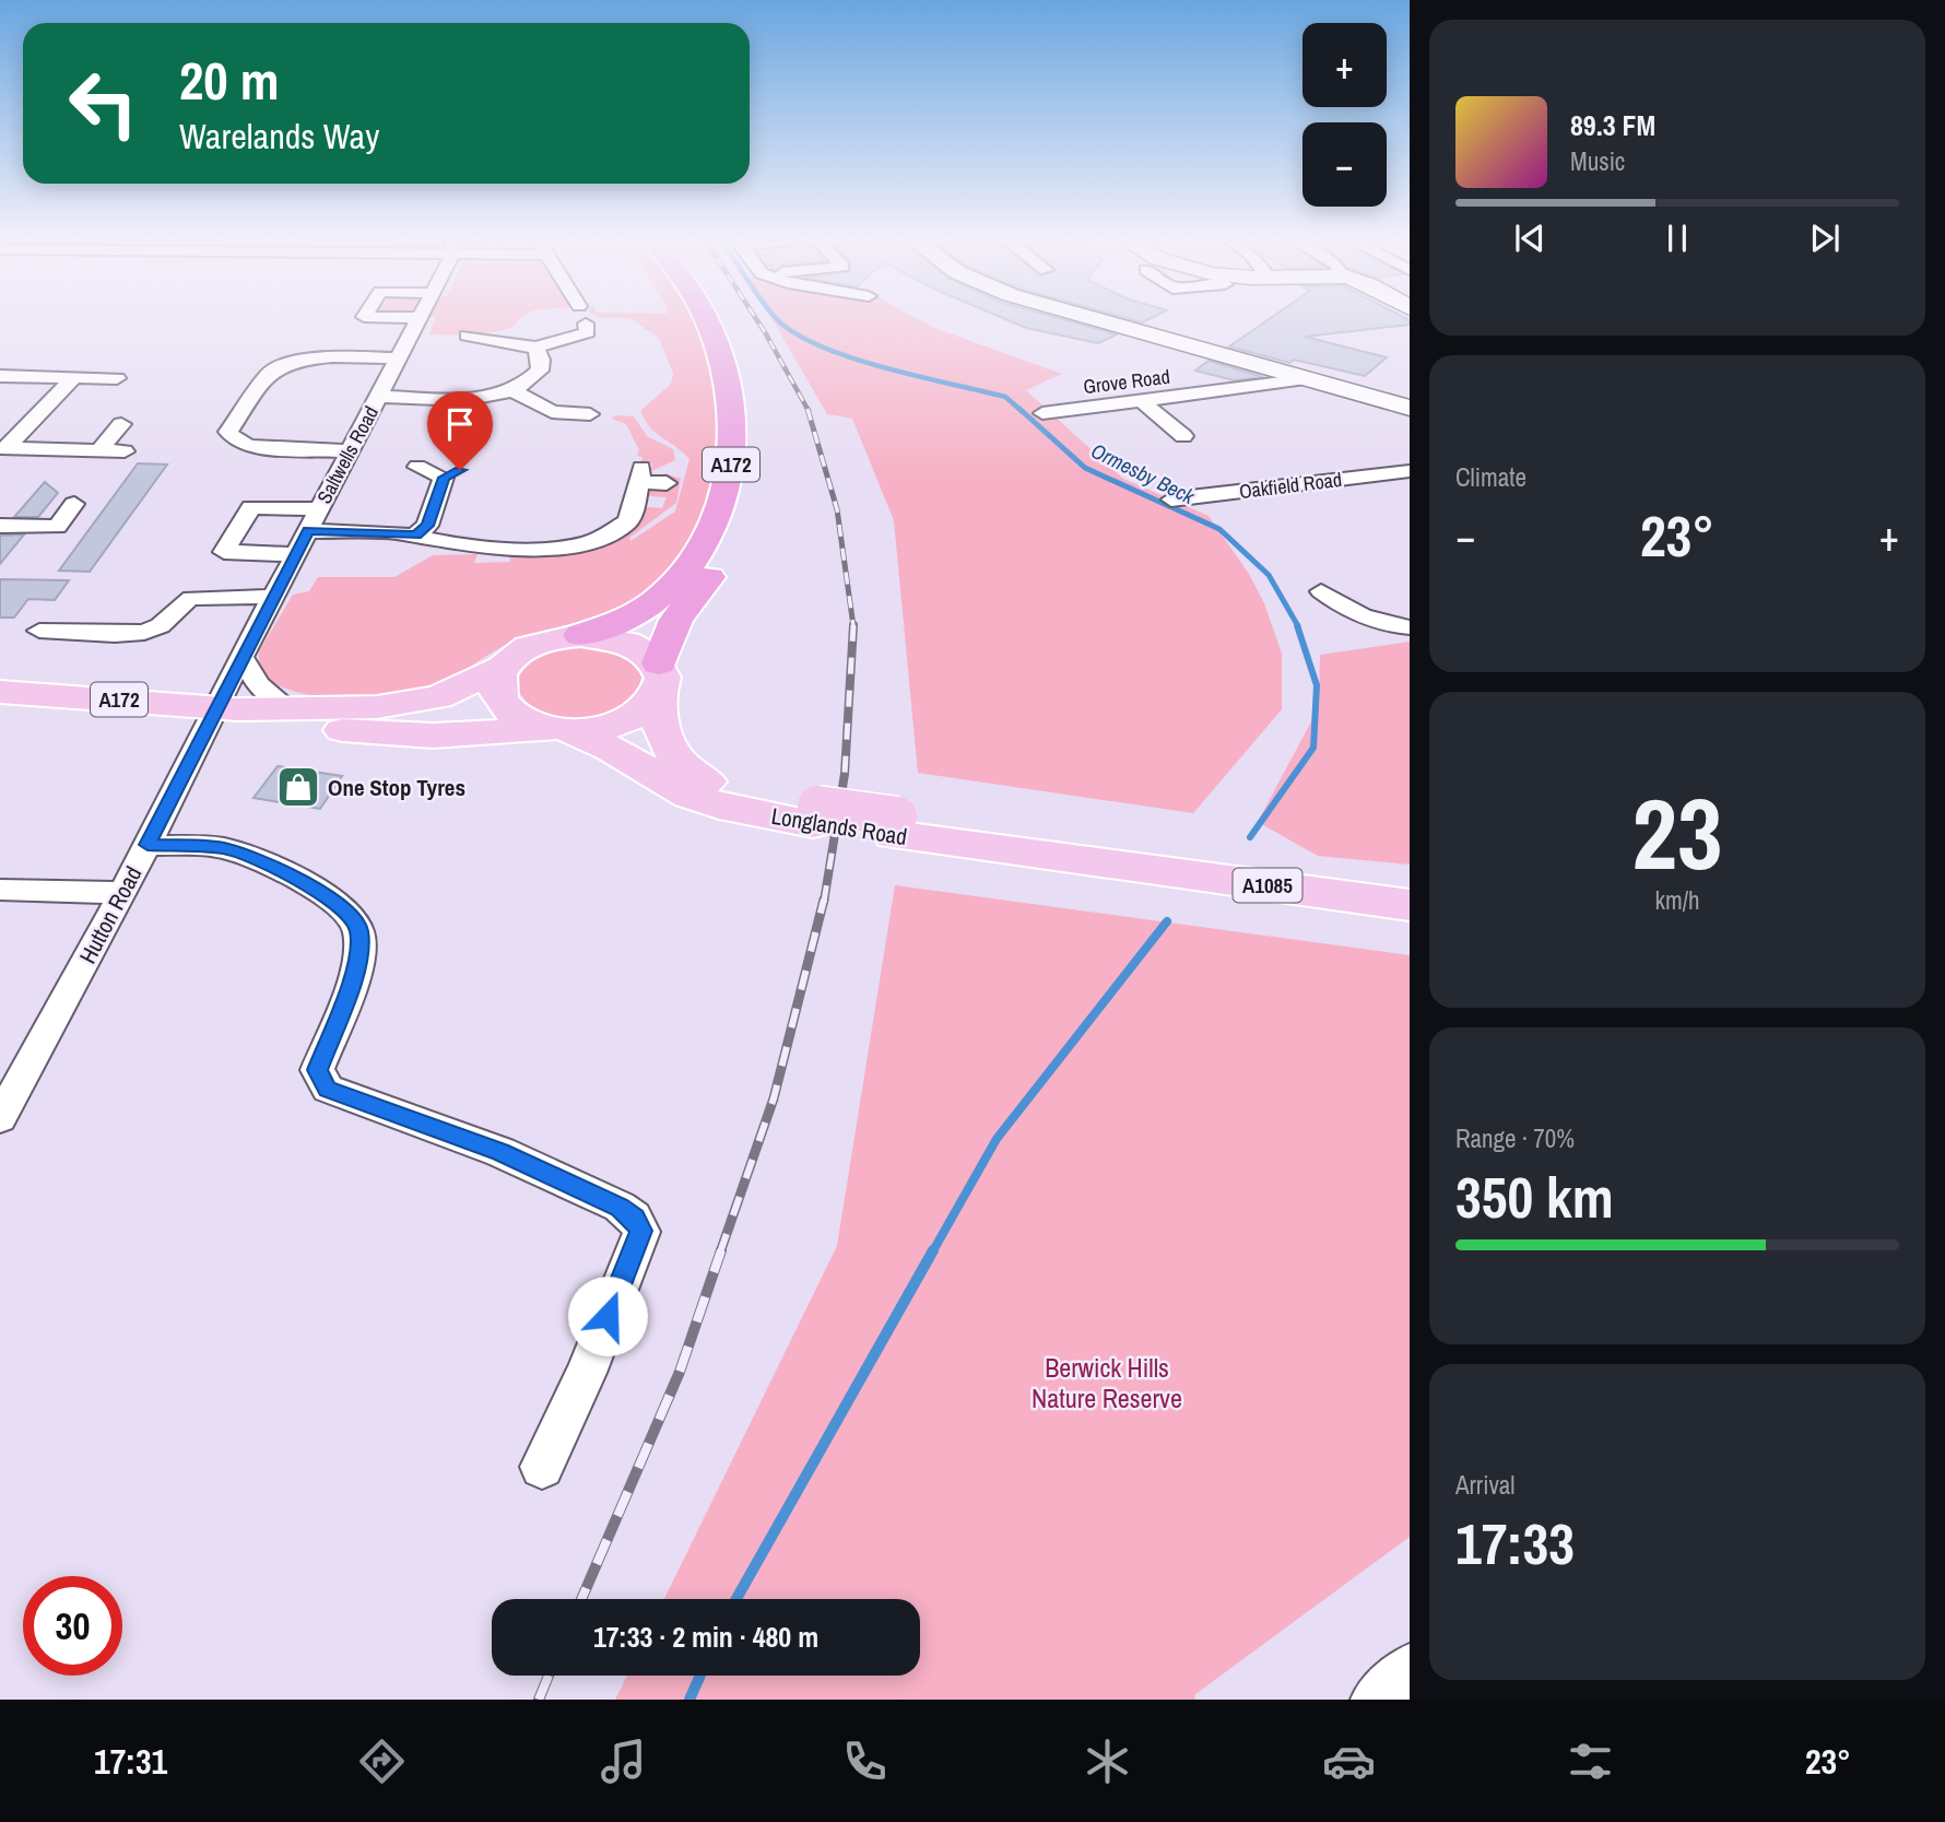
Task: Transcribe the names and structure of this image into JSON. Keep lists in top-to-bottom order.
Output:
{
  "streets": {
    "highway": ["A172"],
    "main road": ["Longlands Road", "A1085"],
    "street": [
      "Grove Road",
      "Saltwells Road",
      "Oakfield Road",
      "Hutton Road"
    ]
  },
  "crossings": [
    ["Saltwells Road", "Longlands Road"],
    ["Saltwells Road", "Hutton Road"],
    ["A172", "Longlands Road"],
    ["Longlands Road", "Hutton Road"]
  ],
  "water": ["Ormesby Beck"],
  "parks": ["Berwick Hills Nature Reserve"],
  "places": {
    "shop": ["One Stop Tyres"]
  },
  "page": {
    "map_buttons": ["+", "−"],
    "turn": ["20 m", "Warelands Way"],
    "song": ["89.3 FM", "Music"],
    "tile": [
      "Climate",
      ["23", "km/h"],
      ["Range · 70%", "350 km"],
      ["Arrival", "17:33"]
    ],
    "heat": ["−", "23°", "+"],
    "limit": "30",
    "trip": "17:33 · 2 min · 480 m",
    "tabs": ["17:31", "23°"]
  }
}
